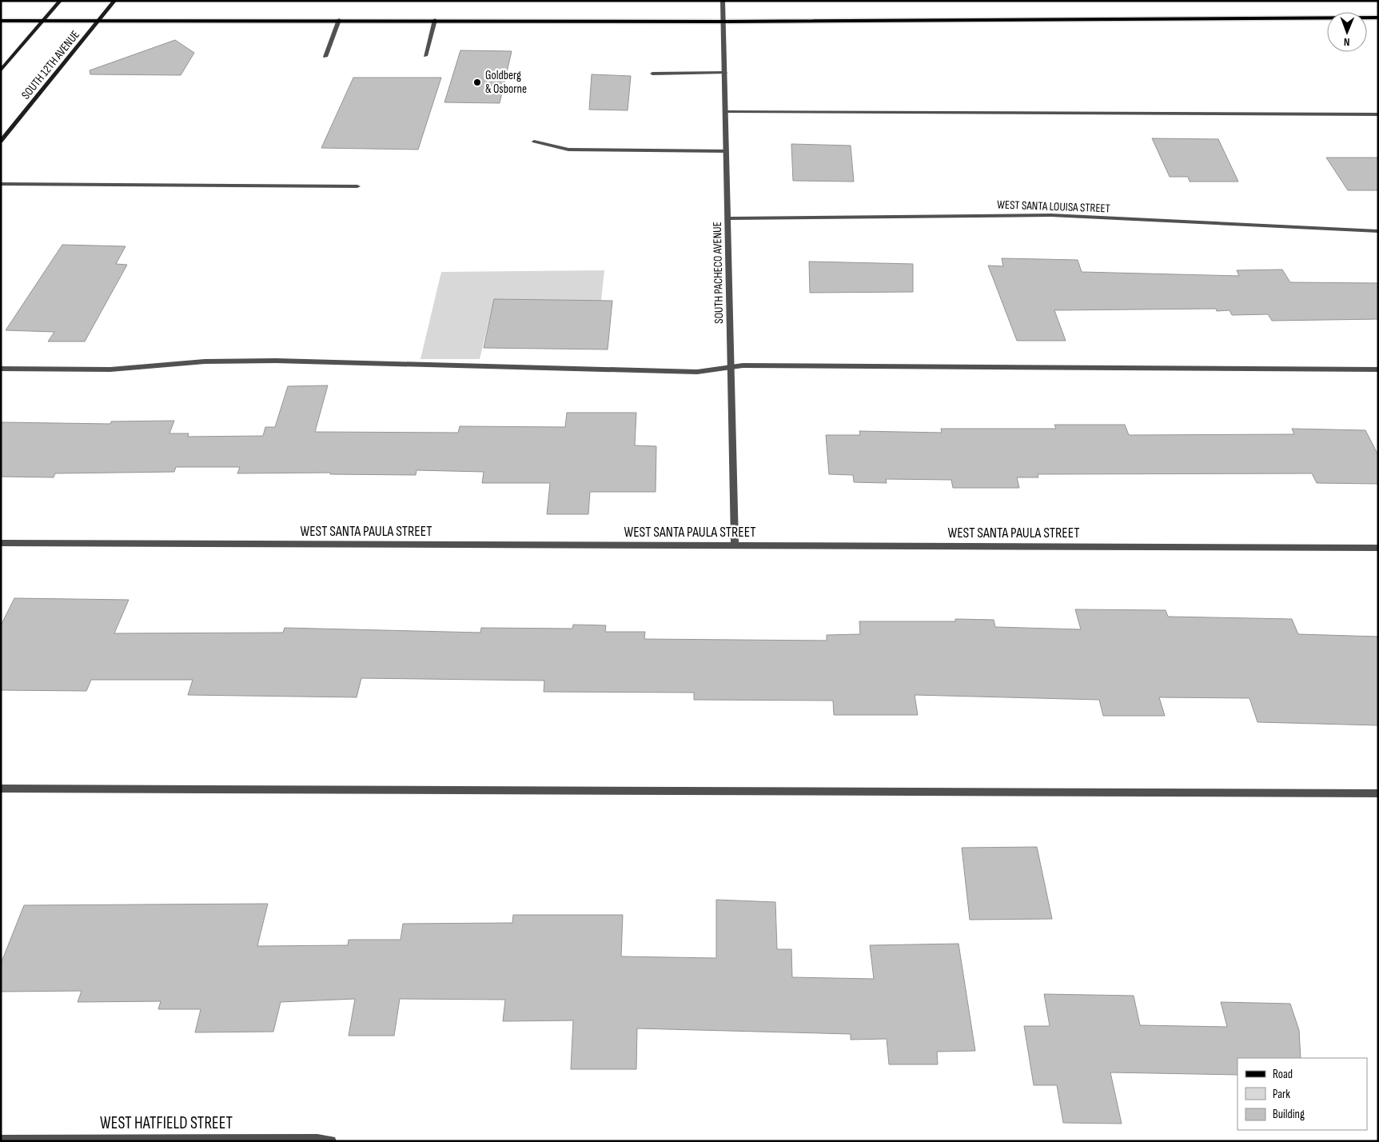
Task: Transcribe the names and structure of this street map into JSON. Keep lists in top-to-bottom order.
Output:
{
  "streets": {
    "main road": ["SOUTH 12TH AVENUE"],
    "street": [
      "WEST SANTA LOUISA STREET",
      "SOUTH PACHECO AVENUE",
      "WEST SANTA PAULA STREET",
      "WEST HATFIELD STREET"
    ]
  },
  "crossings": [
    ["WEST SANTA LOUISA STREET", "SOUTH PACHECO AVENUE"],
    ["SOUTH PACHECO AVENUE", "WEST SANTA PAULA STREET"]
  ],
  "places": ["Goldberg & Osborne"],
  "legend": ["Road", "Park", "Building"],
  "north": "bottom"
}
